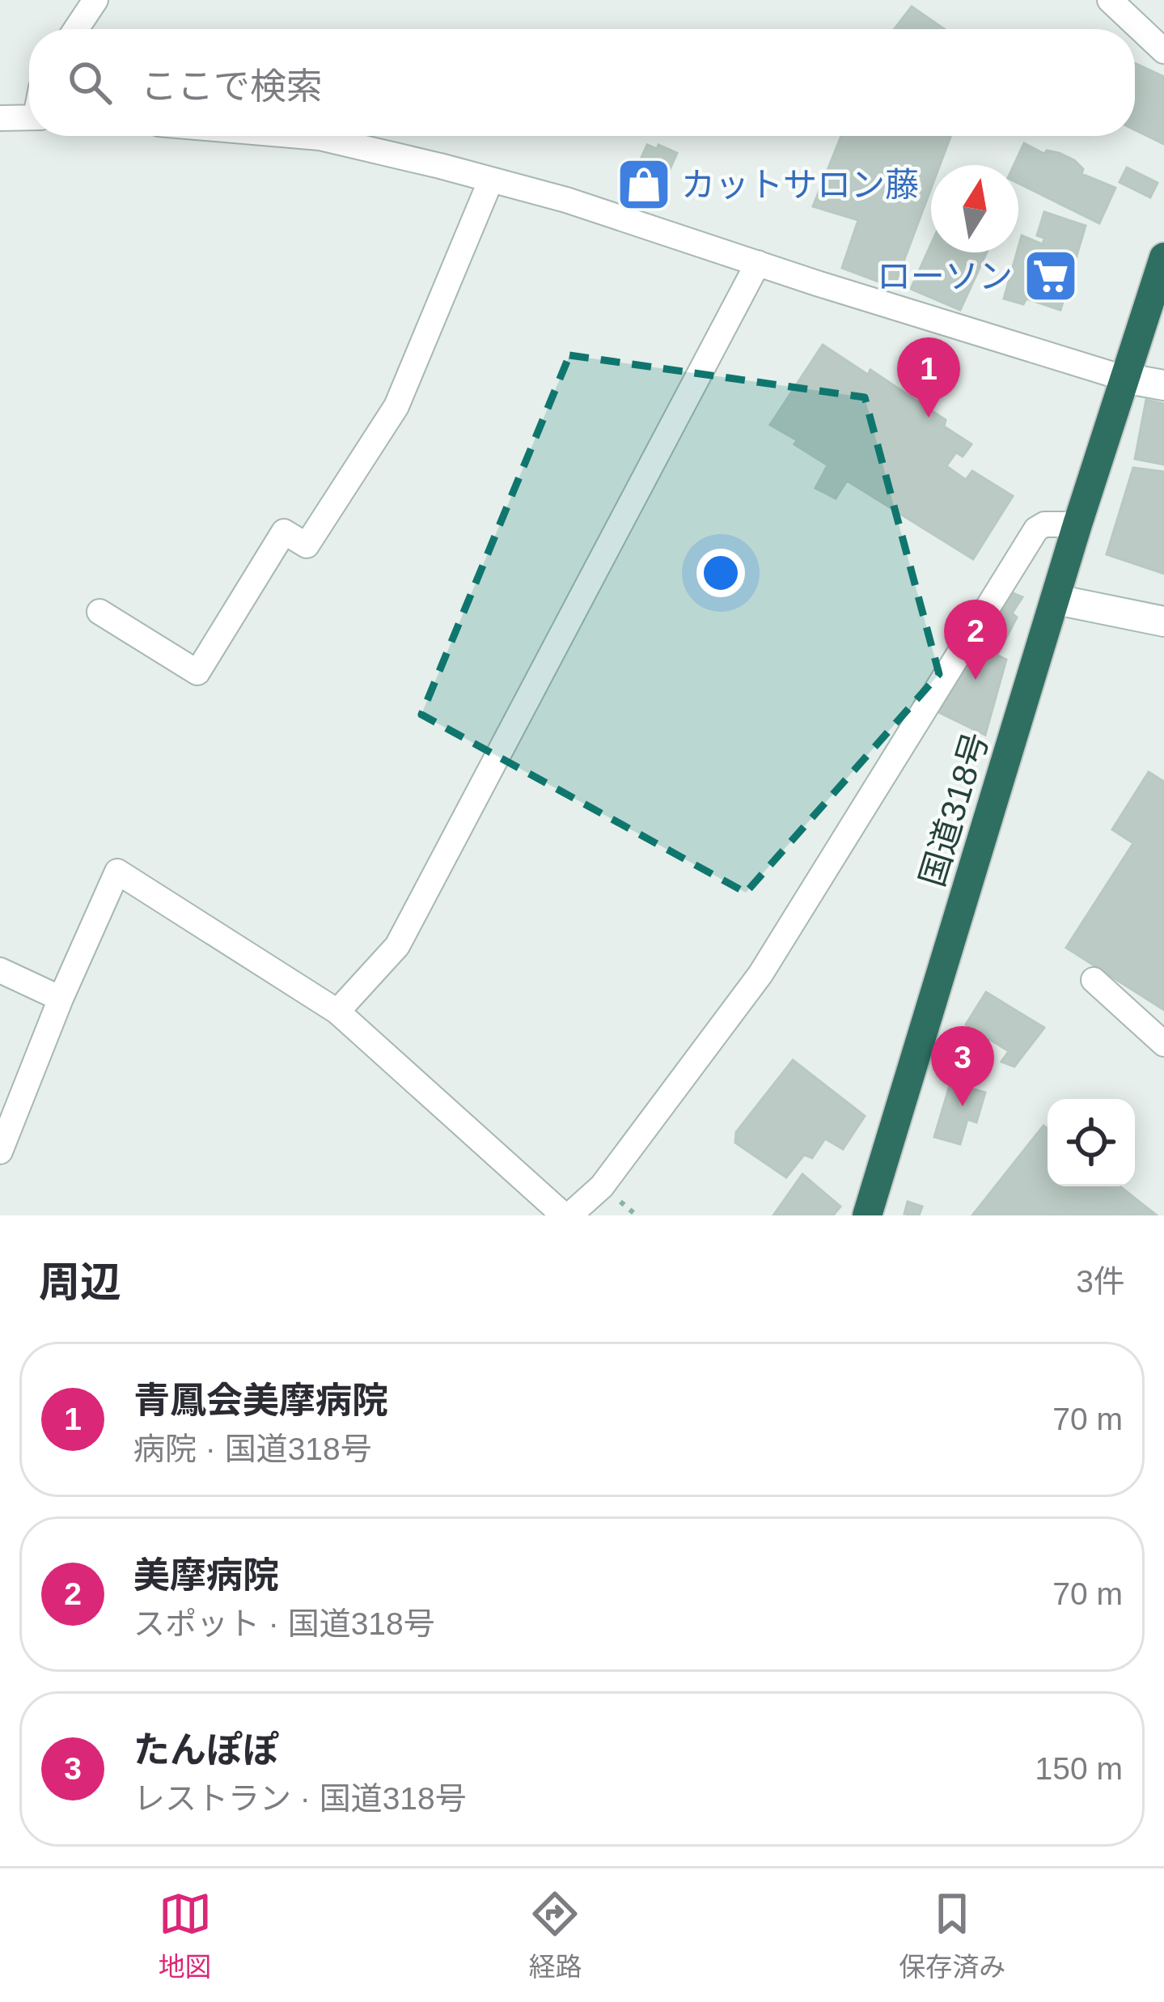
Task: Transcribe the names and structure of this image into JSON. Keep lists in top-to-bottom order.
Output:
{
  "streets": {
    "highway": ["国道318号"]
  },
  "places": {
    "shop": ["カットサロン藤"],
    "supermarket": ["ローソン"]
  },
  "north": "top",
  "page": {
    "search": "ここで検索",
    "pins": ["1", "2", "3"],
    "heading": ["周辺", "3件"],
    "list": [
      {
        "mark": "1",
        "name": "青鳳会美摩病院",
        "note": "病院 · 国道318号",
        "value": "70 m"
      },
      {
        "mark": "2",
        "name": "美摩病院",
        "note": "スポット · 国道318号",
        "value": "70 m"
      },
      {
        "mark": "3",
        "name": "たんぽぽ",
        "note": "レストラン · 国道318号",
        "value": "150 m"
      }
    ],
    "nav": ["地図", "経路", "保存済み"]
  }
}
